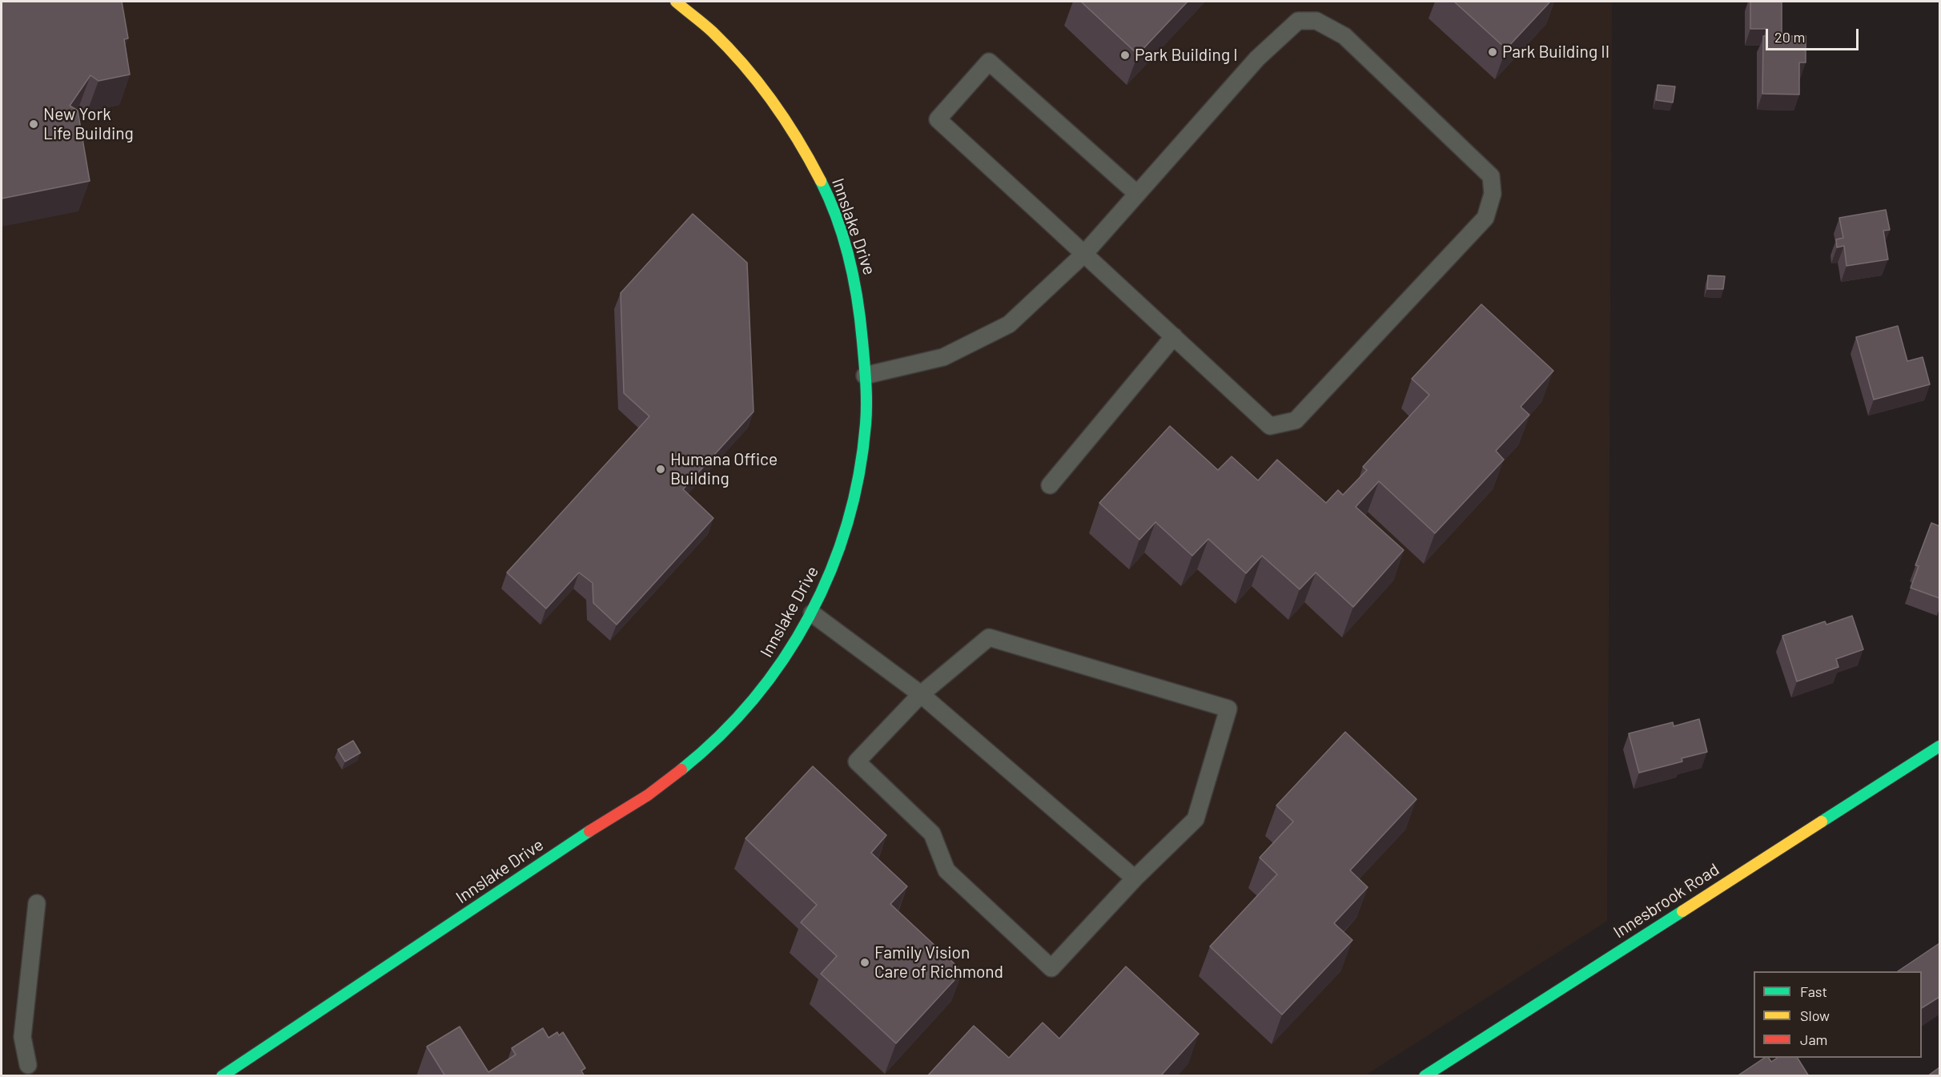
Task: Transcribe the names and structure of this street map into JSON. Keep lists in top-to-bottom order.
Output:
{
  "streets": {
    "street": ["Innslake Drive", "Innesbrook Road"]
  },
  "places": [
    "Park Building II",
    "Park Building I",
    "New York Life Building",
    "Humana Office Building",
    "Family Vision Care of Richmond"
  ],
  "legend": ["Fast", "Slow", "Jam"],
  "scale_bar": "20 m"
}
